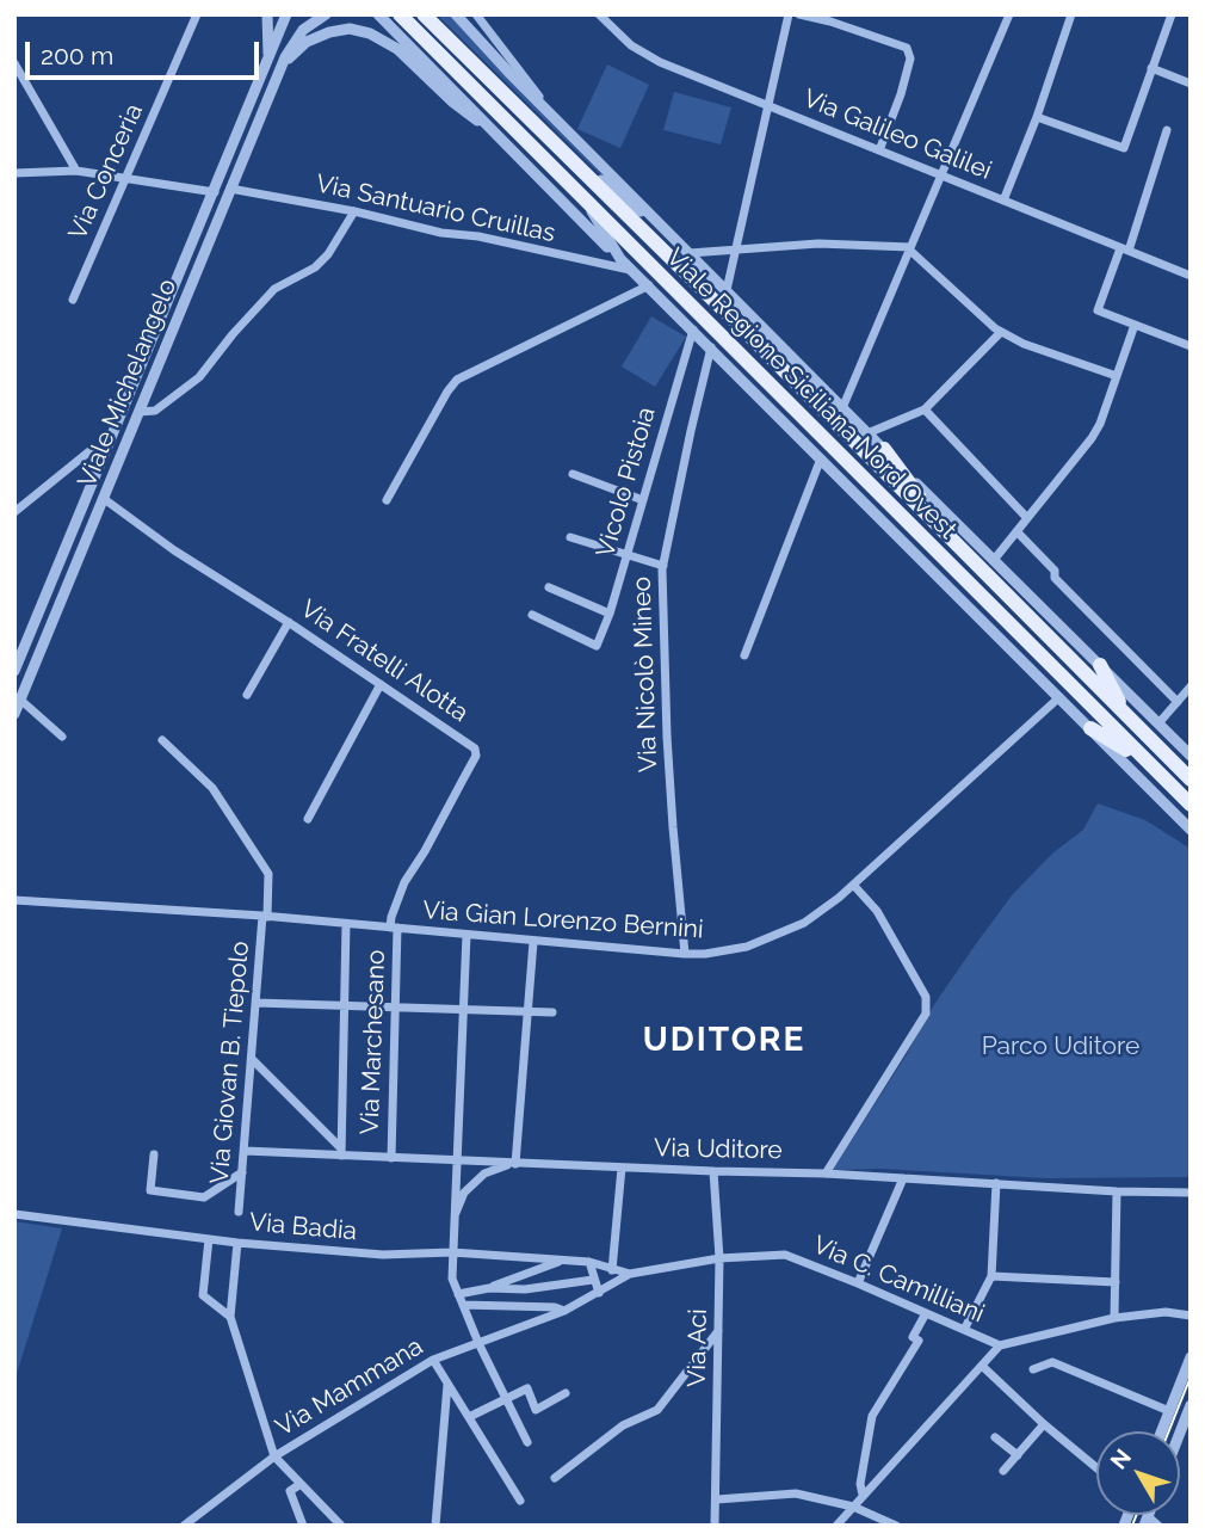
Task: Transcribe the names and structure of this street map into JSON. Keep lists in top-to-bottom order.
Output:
{
  "streets": {
    "main road": ["Viale Regione Siciliana Nord Ovest"],
    "street": [
      "Via Galileo Galilei",
      "Via Conceria",
      "Via Santuario Cruillas",
      "Viale Michelangelo",
      "Vicolo Pistoia",
      "Via Fratelli Alotta",
      "Via Nicolò Mineo",
      "Via Gian Lorenzo Bernini",
      "Via Marchesano",
      "Via Giovan B. Tiepolo",
      "Via Uditore",
      "Via Badia",
      "Via C. Camilliani",
      "Via Aci",
      "Via Mammana"
    ]
  },
  "crossings": [
    ["Via Santuario Cruillas", "Viale Michelangelo"],
    ["Viale Michelangelo", "Via Fratelli Alotta"],
    ["Via Fratelli Alotta", "Via Gian Lorenzo Bernini"],
    ["Via Fratelli Alotta", "Via Marchesano"],
    ["Via Nicolò Mineo", "Via Gian Lorenzo Bernini"],
    ["Via Gian Lorenzo Bernini", "Via Marchesano"],
    ["Via Gian Lorenzo Bernini", "Via Giovan B. Tiepolo"],
    ["Via Marchesano", "Via Uditore"],
    ["Via Giovan B. Tiepolo", "Via Uditore"],
    ["Via Uditore", "Via Aci"],
    ["Via Badia", "Via C. Camilliani"],
    ["Via Badia", "Via Mammana"],
    ["Via C. Camilliani", "Via Aci"],
    ["Via C. Camilliani", "Via Mammana"]
  ],
  "districts": ["UDITORE"],
  "parks": ["Parco Uditore"],
  "scale_bar": "200 m",
  "north": "top left"
}
